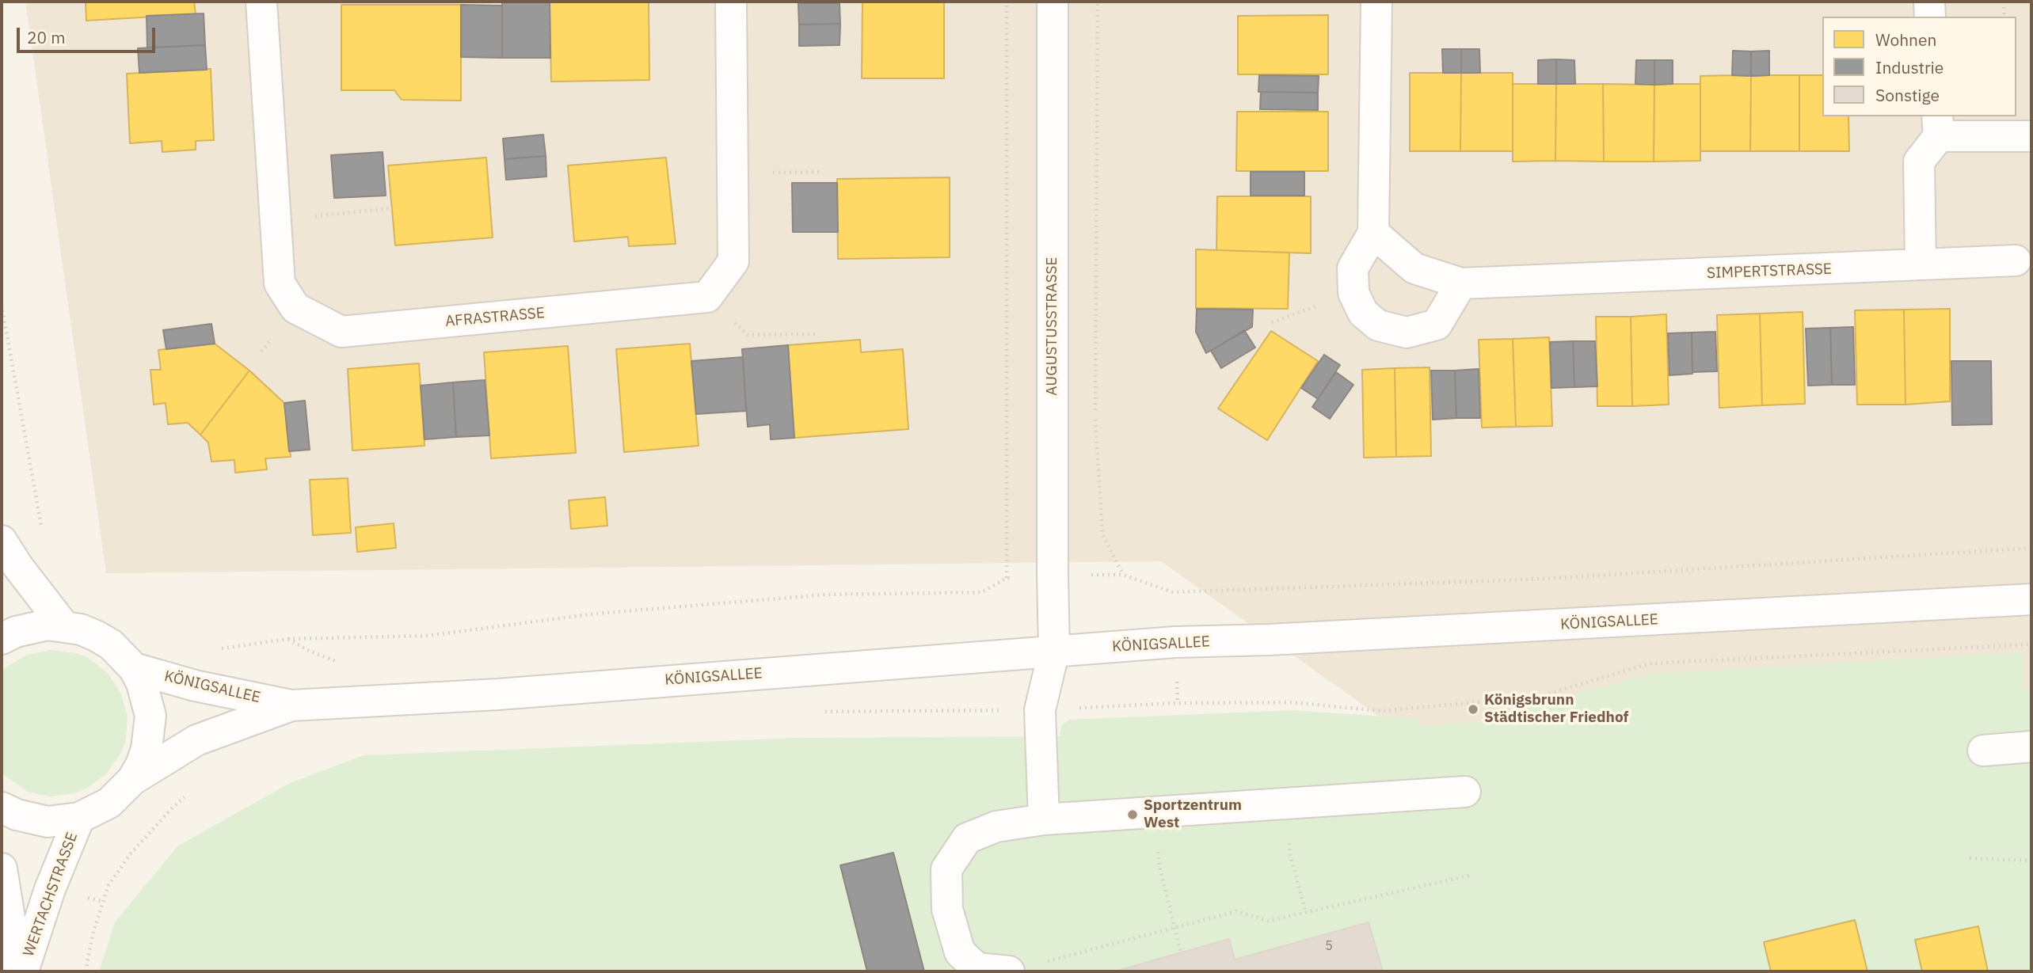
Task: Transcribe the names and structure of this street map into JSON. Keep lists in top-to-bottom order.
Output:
{
  "streets": {
    "street": [
      "SIMPERTSTRASSE",
      "AFRASTRASSE",
      "AUGUSTUSSTRASSE",
      "KÖNIGSALLEE",
      "WERTACHSTRASSE"
    ]
  },
  "crossings": [
    ["AUGUSTUSSTRASSE", "KÖNIGSALLEE"]
  ],
  "places": ["Königsbrunn Städtischer Friedhof", "Sportzentrum West"],
  "house_numbers": ["5"],
  "legend": ["Wohnen", "Industrie", "Sonstige"],
  "scale_bar": "20 m"
}
